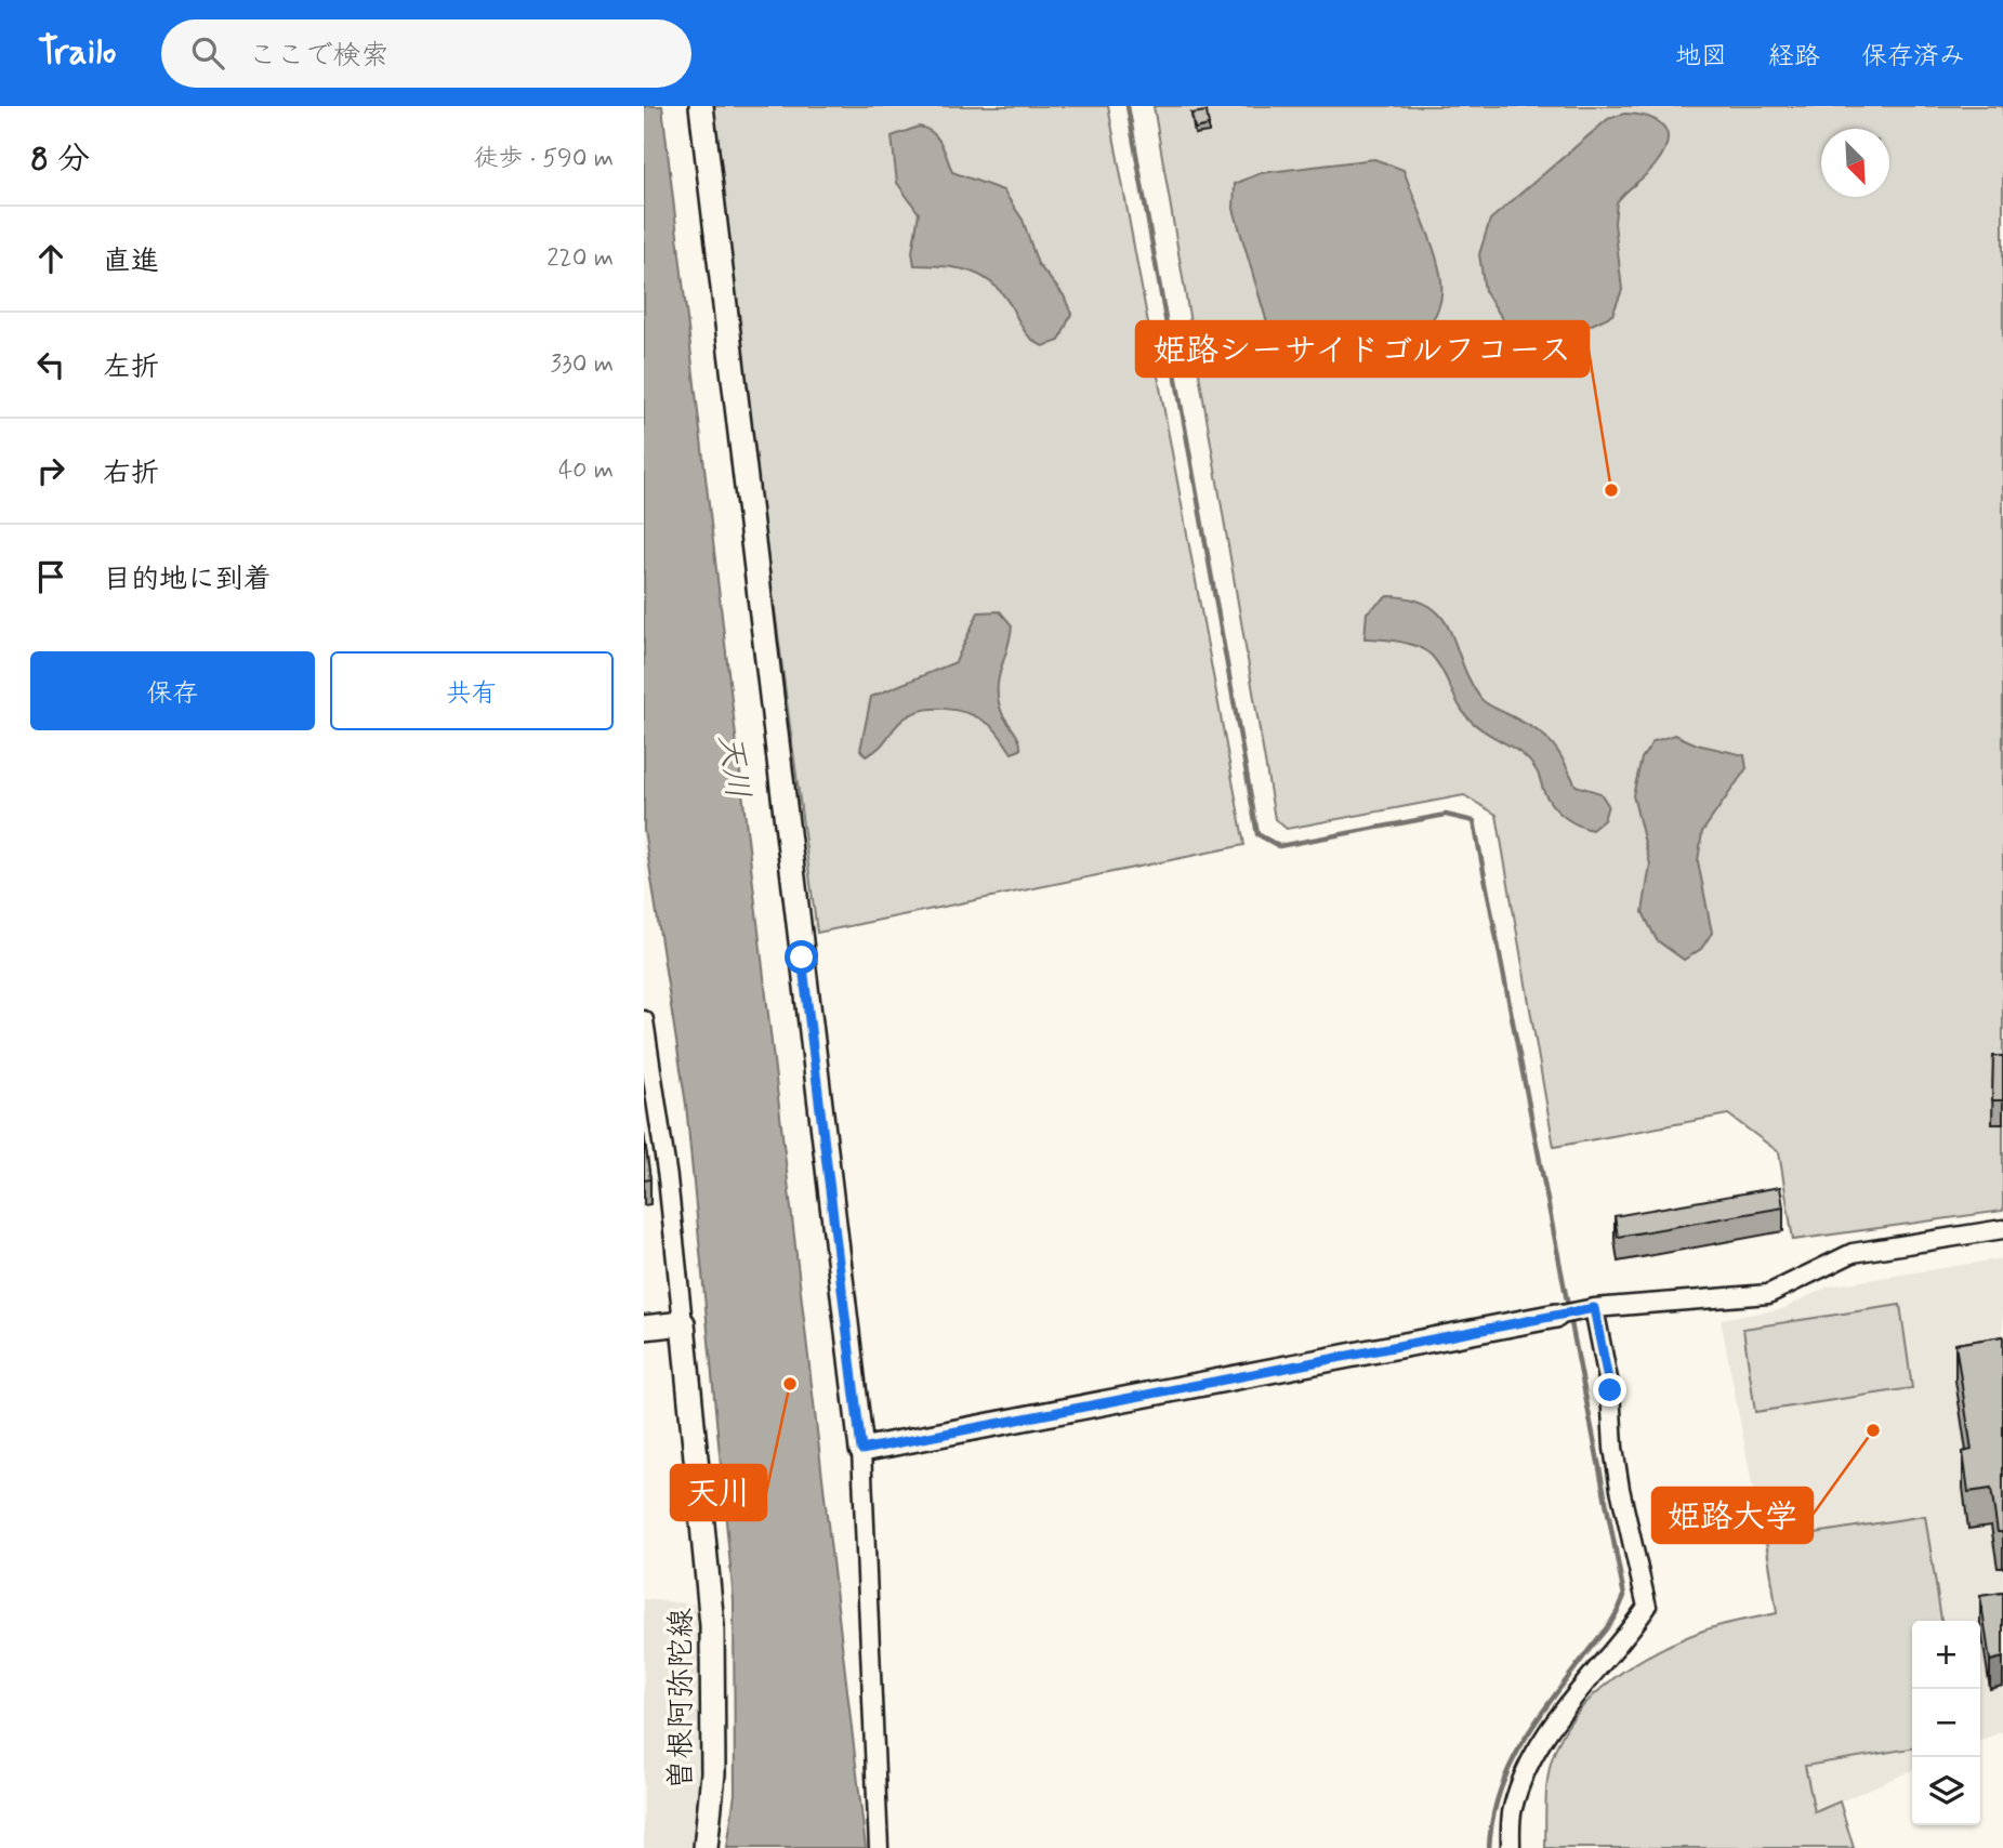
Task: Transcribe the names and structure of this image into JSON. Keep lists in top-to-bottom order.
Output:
{
  "streets": {
    "street": ["曽根阿弥陀線"]
  },
  "water": ["天川"],
  "places": ["姫路シーサイドゴルフコース", "天川", "姫路大学"],
  "north": "bottom right",
  "page": {
    "header": "Trailo",
    "search": "ここで検索",
    "nav": ["地図", "経路", "保存済み"],
    "heading": ["8 分", "徒歩 · 590 m"],
    "list": [
      ["直進", "220 m"],
      ["左折", "330 m"],
      ["右折", "40 m"],
      "目的地に到着"
    ],
    "buttons": ["保存", "共有"],
    "map_buttons": ["+", "−"]
  }
}
